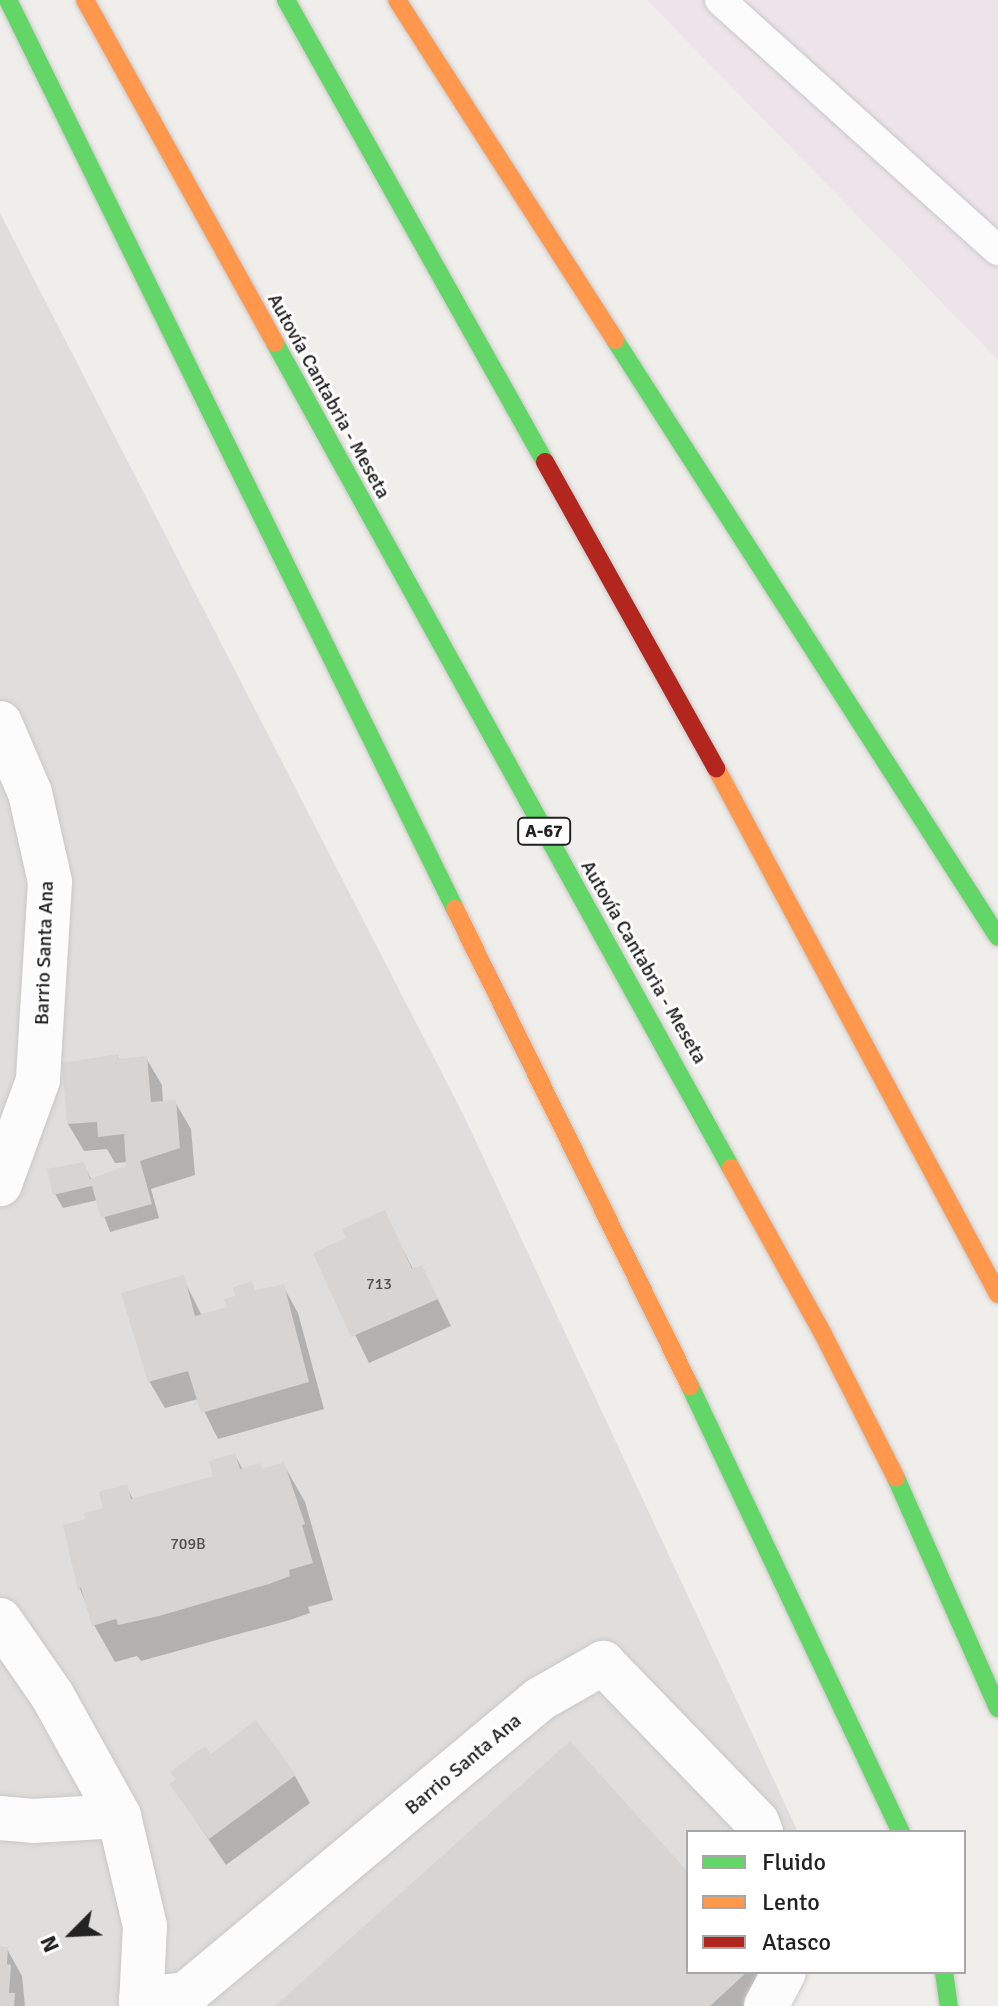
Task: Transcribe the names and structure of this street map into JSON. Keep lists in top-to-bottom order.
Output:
{
  "streets": {
    "highway": ["Autovía Cantabria - Meseta", "A-67"],
    "street": ["Barrio Santa Ana"]
  },
  "house_numbers": ["713", "709B"],
  "legend": ["Fluido", "Lento", "Atasco"],
  "north": "bottom left"
}
